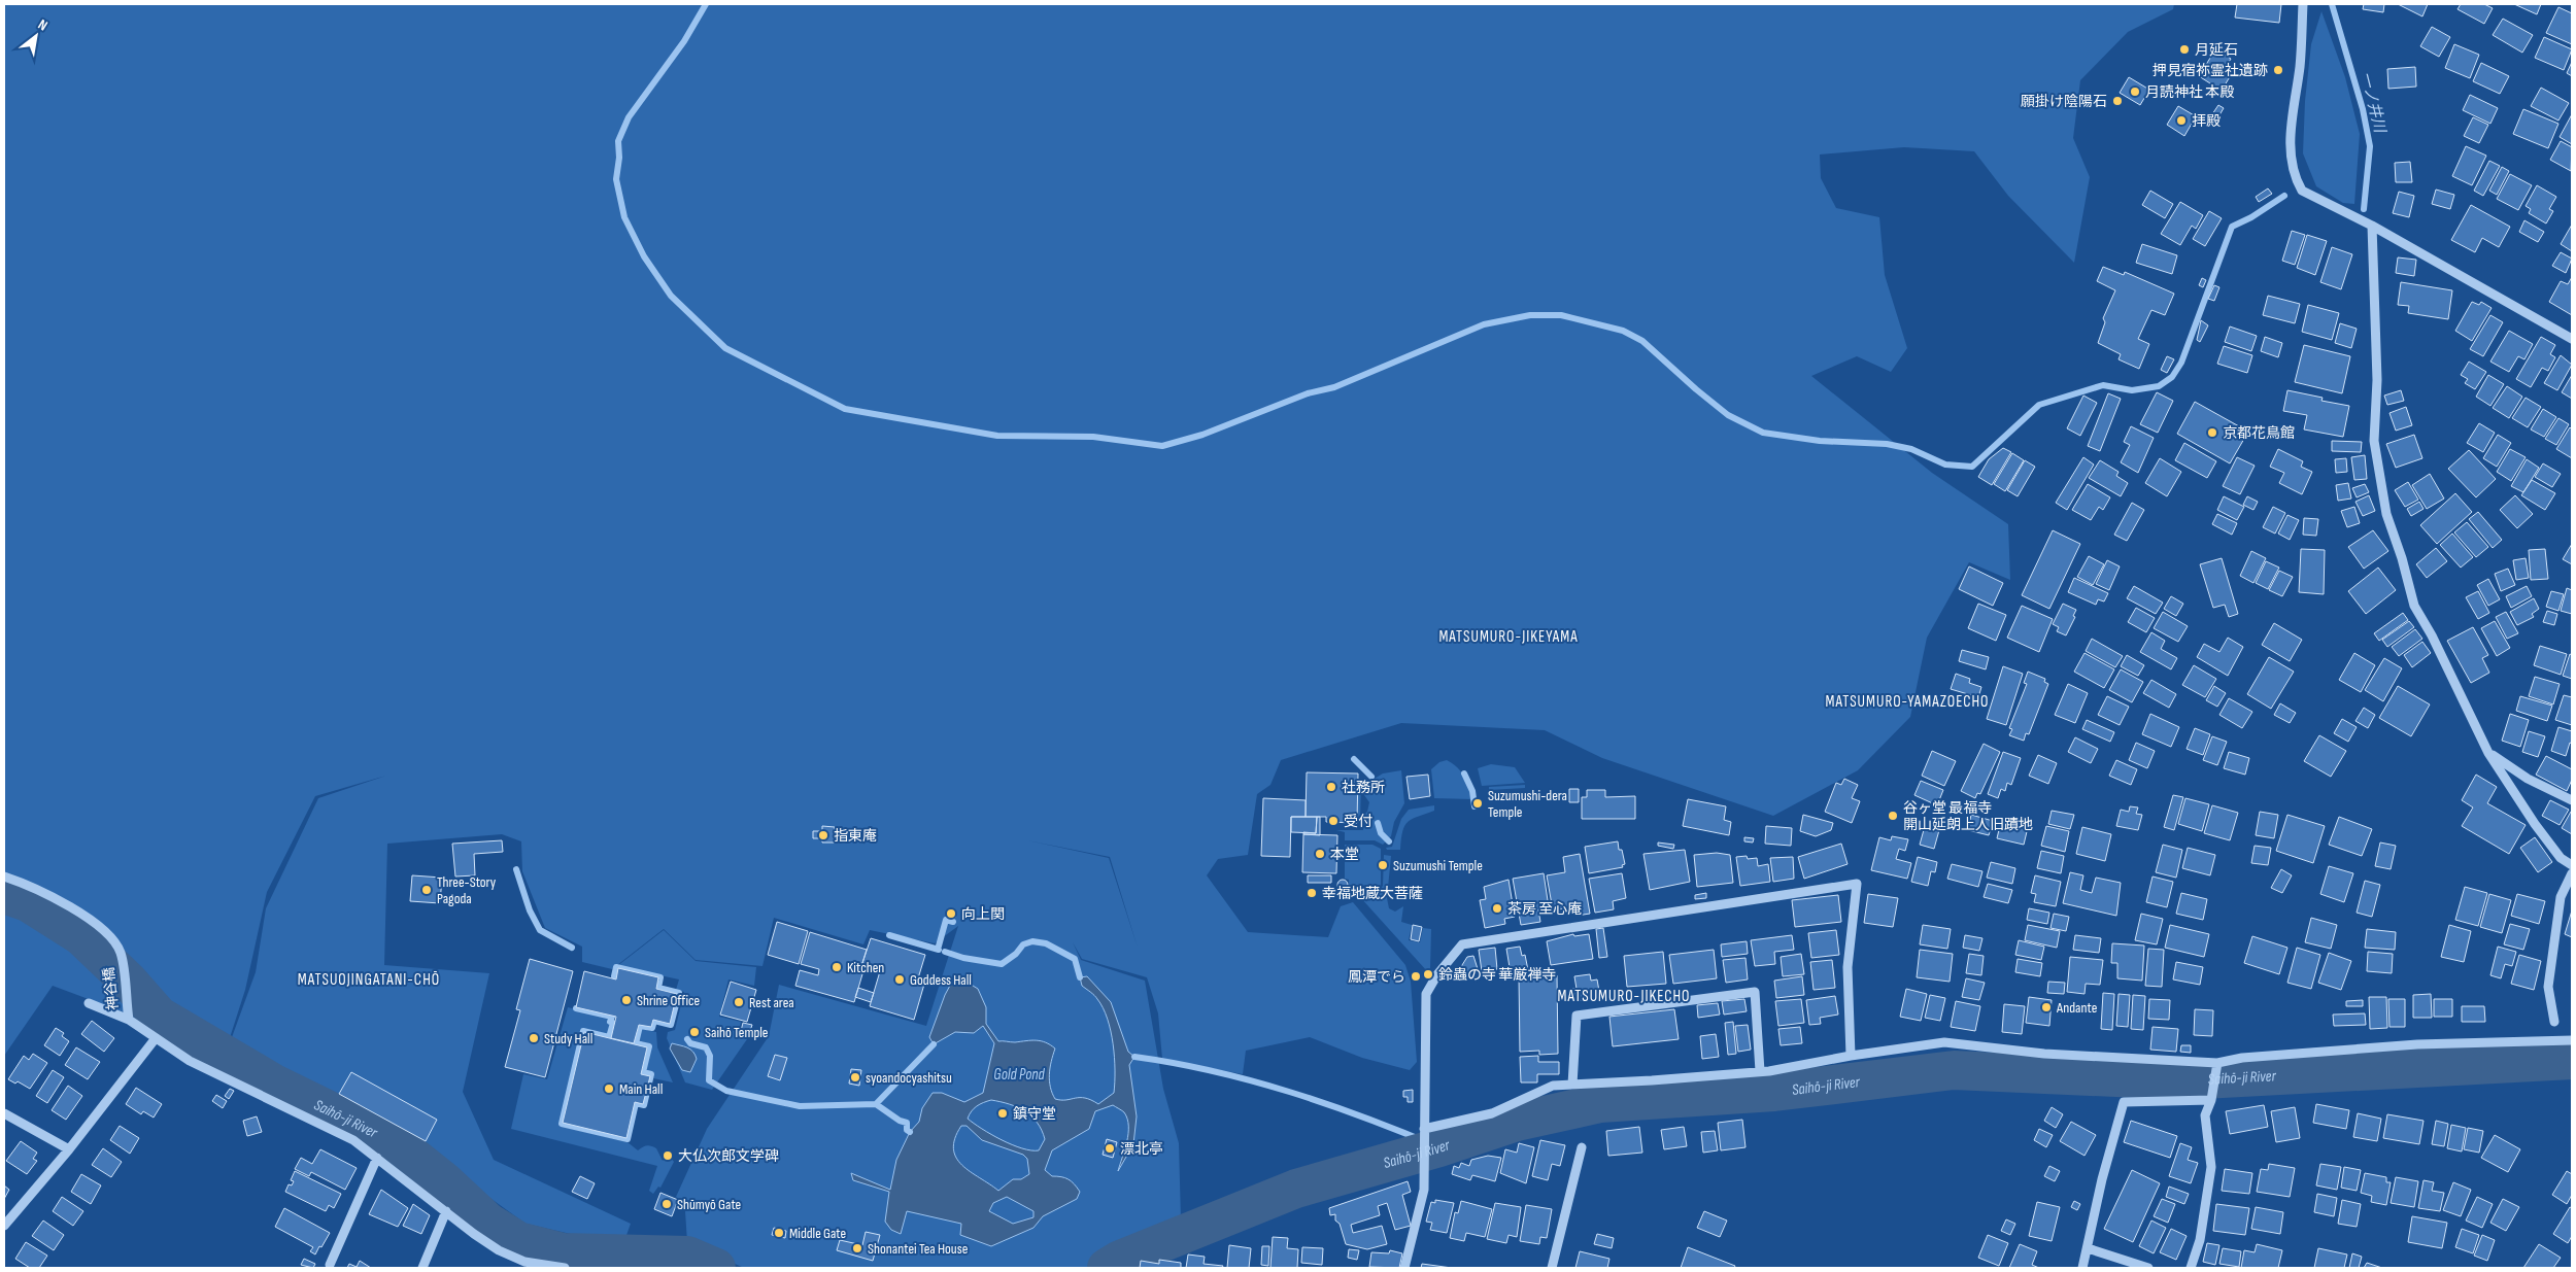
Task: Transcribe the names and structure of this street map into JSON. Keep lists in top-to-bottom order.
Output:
{
  "streets": {
    "street": ["神谷橋"]
  },
  "districts": [
    "MATSUMURO-JIKEYAMA",
    "MATSUMURO-YAMAZOECHO",
    "MATSUOJINGATANI-CHŌ",
    "MATSUMURO-JIKECHO"
  ],
  "water": ["一ノ井川", "Gold Pond", "Saihō-ji River"],
  "places": [
    "月延石",
    "押見宿祢霊社遺跡",
    "月読神社 本殿",
    "願掛け陰陽石",
    "拝殿",
    "京都花鳥館",
    "社務所",
    "Suzumushi-dera Temple",
    "谷ヶ堂 最福寺 開山延朗上人旧蹟地",
    "受付",
    "指東庵",
    "本堂",
    "Suzumushi Temple",
    "Three-Story Pagoda",
    "幸福地蔵大菩薩",
    "茶房 至心庵",
    "向上関",
    "Kitchen",
    "鈴蟲の寺 華厳禅寺",
    "鳳潭でら",
    "Goddess Hall",
    "Shrine Office",
    "Rest area",
    "Andante",
    "Saihō Temple",
    "Study Hall",
    "syoandocyashitsu",
    "Main Hall",
    "鎮守堂",
    "漂北亭",
    "大仏次郎文学碑",
    "Shūmyō Gate",
    "Middle Gate",
    "Shonantei Tea House"
  ],
  "north": "top right"
}
